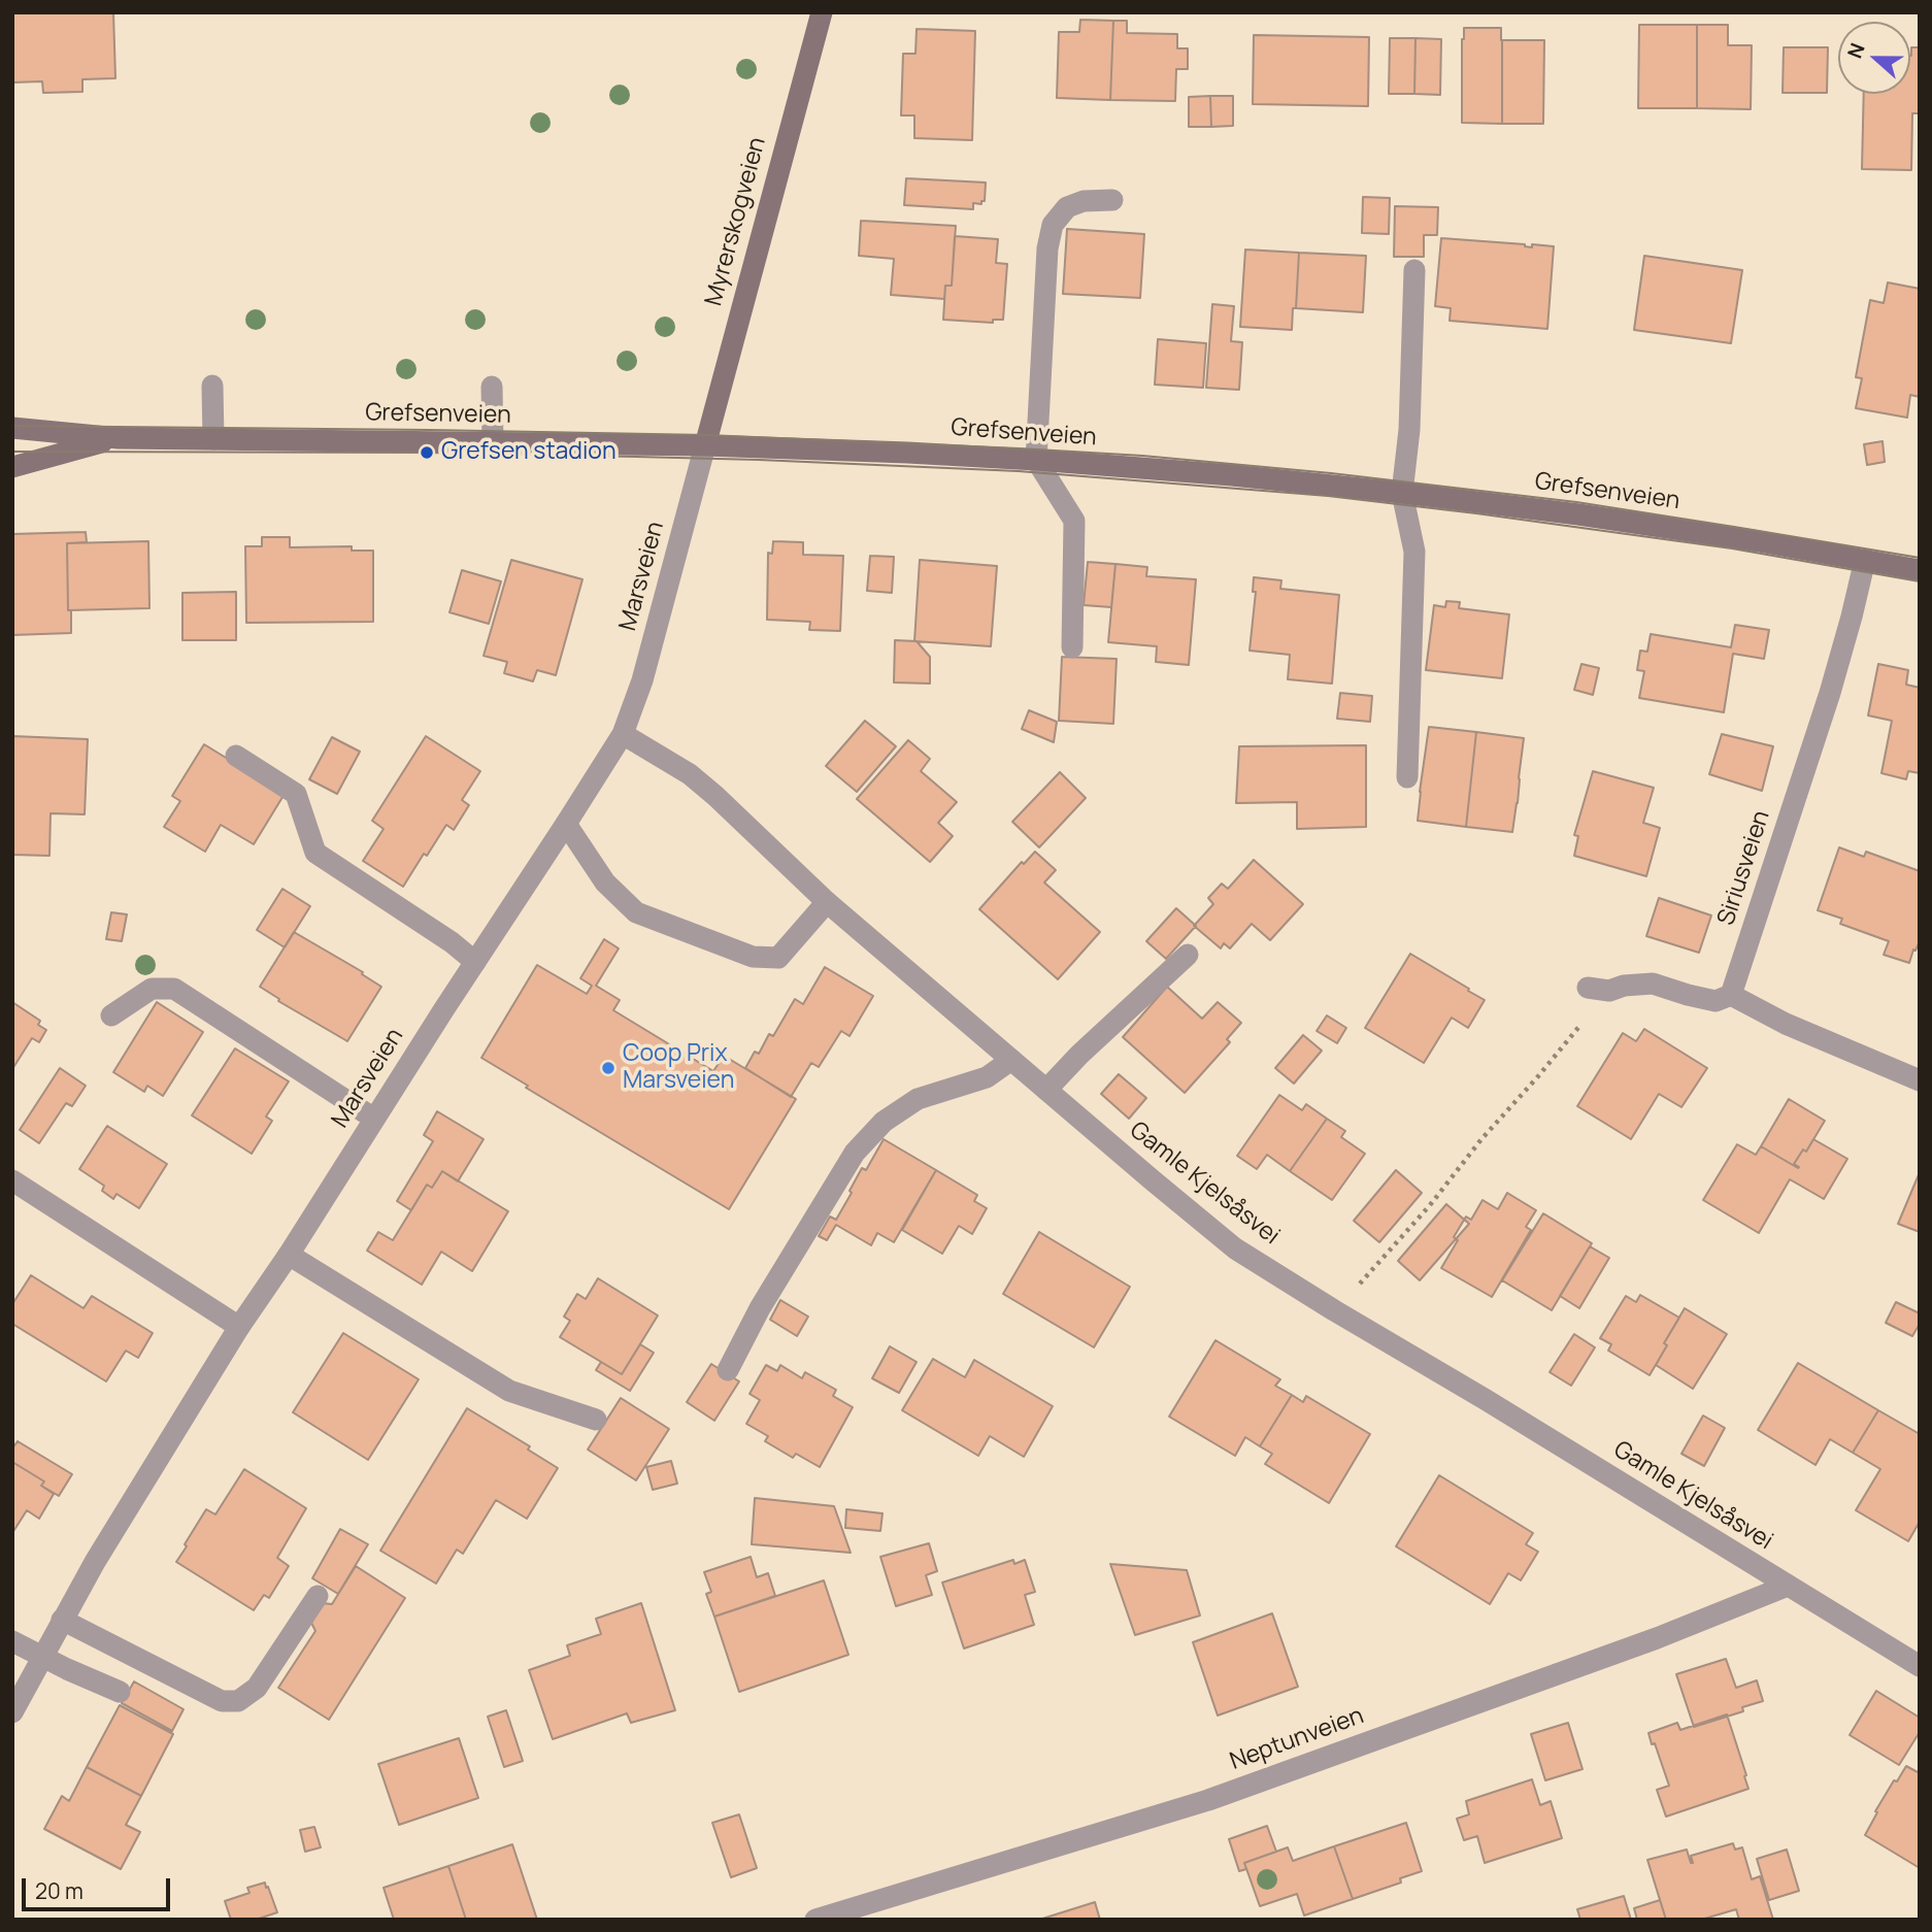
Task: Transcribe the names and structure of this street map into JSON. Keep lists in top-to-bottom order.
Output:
{
  "streets": {
    "main road": ["Myrerskogveien", "Grefsenveien"],
    "street": [
      "Marsveien",
      "Siriusveien",
      "Gamle Kjelsåsvei",
      "Neptunveien"
    ]
  },
  "crossings": [
    ["Myrerskogveien", "Grefsenveien"],
    ["Myrerskogveien", "Marsveien"],
    ["Grefsenveien", "Marsveien"],
    ["Grefsenveien", "Siriusveien"],
    ["Marsveien", "Gamle Kjelsåsvei"],
    ["Gamle Kjelsåsvei", "Neptunveien"]
  ],
  "places": ["Grefsen stadion", "Coop Prix Marsveien"],
  "scale_bar": "20 m",
  "north": "left"
}
